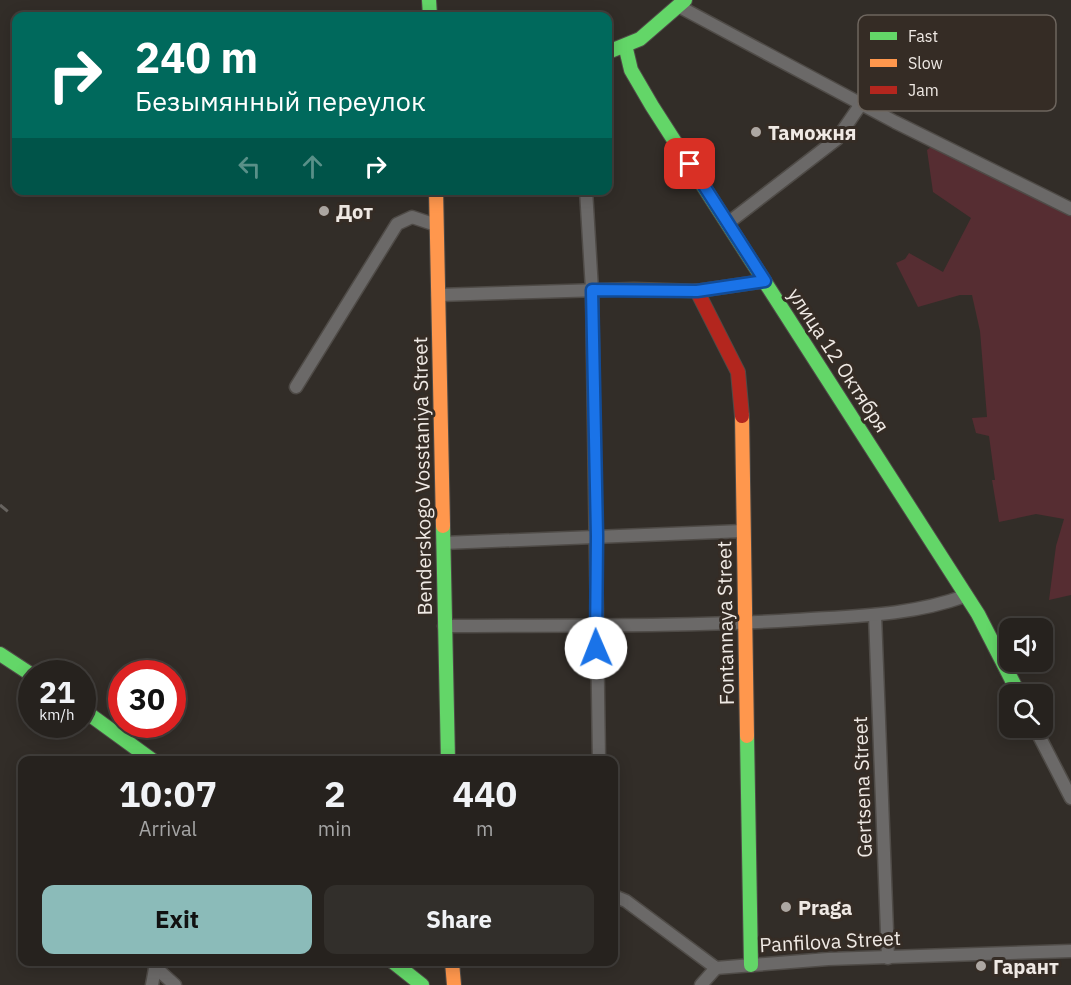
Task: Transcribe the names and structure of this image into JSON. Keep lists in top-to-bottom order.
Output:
{
  "streets": {
    "street": [
      "улица 12 Октября",
      "Benderskogo Vosstaniya Street",
      "Fontannaya Street",
      "Gertsena Street",
      "Panfilova Street"
    ]
  },
  "crossings": [
    ["Fontannaya Street", "Panfilova Street"],
    ["Gertsena Street", "Panfilova Street"]
  ],
  "places": [
    "Таможня",
    "Дот",
    "Praga",
    "Гарант"
  ],
  "legend": ["Fast", "Slow", "Jam"],
  "page": {
    "turn": ["240 m", "Безымянный переулок"],
    "speed": "21 km/h",
    "limit": "30",
    "eta": [
      "10:07",
      "Arrival",
      "2",
      "min",
      "440",
      "m"
    ],
    "buttons": ["Exit", "Share"]
  }
}
